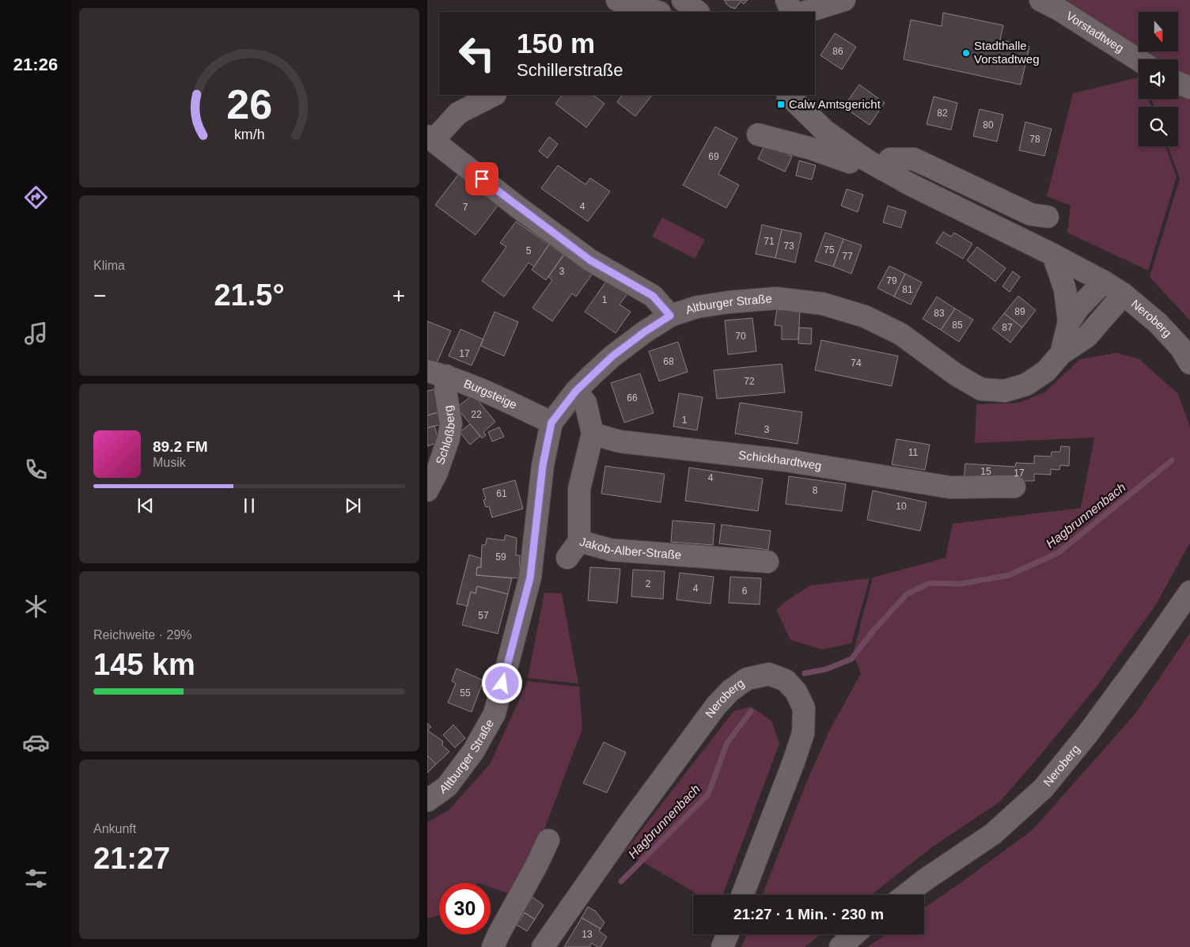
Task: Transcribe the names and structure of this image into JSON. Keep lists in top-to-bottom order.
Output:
{
  "streets": {
    "street": [
      "Vorstadtweg",
      "Altburger Straße",
      "Neroberg",
      "Burgsteige",
      "Schloßberg",
      "Schickhardtweg",
      "Jakob-Alber-Straße"
    ]
  },
  "crossings": [
    ["Altburger Straße", "Neroberg"],
    ["Altburger Straße", "Burgsteige"],
    ["Burgsteige", "Schloßberg"],
    ["Schickhardtweg", "Jakob-Alber-Straße"]
  ],
  "water": ["Hagbrunnenbach"],
  "places": {
    "other": ["Stadthalle Vorstadtweg"],
    "transit": ["Calw Amtsgericht"]
  },
  "house_numbers": [
    "86",
    "82",
    "80",
    "78",
    "69",
    "4",
    "7",
    "71",
    "73",
    "75",
    "5",
    "77",
    "3",
    "79",
    "81",
    "1",
    "89",
    "83",
    "85",
    "87",
    "70",
    "17",
    "68",
    "74",
    "72",
    "66",
    "22",
    "1",
    "3",
    "11",
    "15",
    "17",
    "4",
    "8",
    "61",
    "10",
    "59",
    "2",
    "4",
    "6",
    "57",
    "55",
    "13"
  ],
  "north": "bottom",
  "page": {
    "tabs": "21:26",
    "turn": ["150 m", "Schillerstraße"],
    "tile": [
      "Klima",
      ["Reichweite · 29%", "145 km"],
      ["Ankunft", "21:27"]
    ],
    "heat": ["−", "21.5°", "+"],
    "song": ["89.2 FM", "Musik"],
    "limit": "30",
    "trip": "21:27 · 1 Min. · 230 m",
    "gauge": ["26", "km/h"]
  }
}
